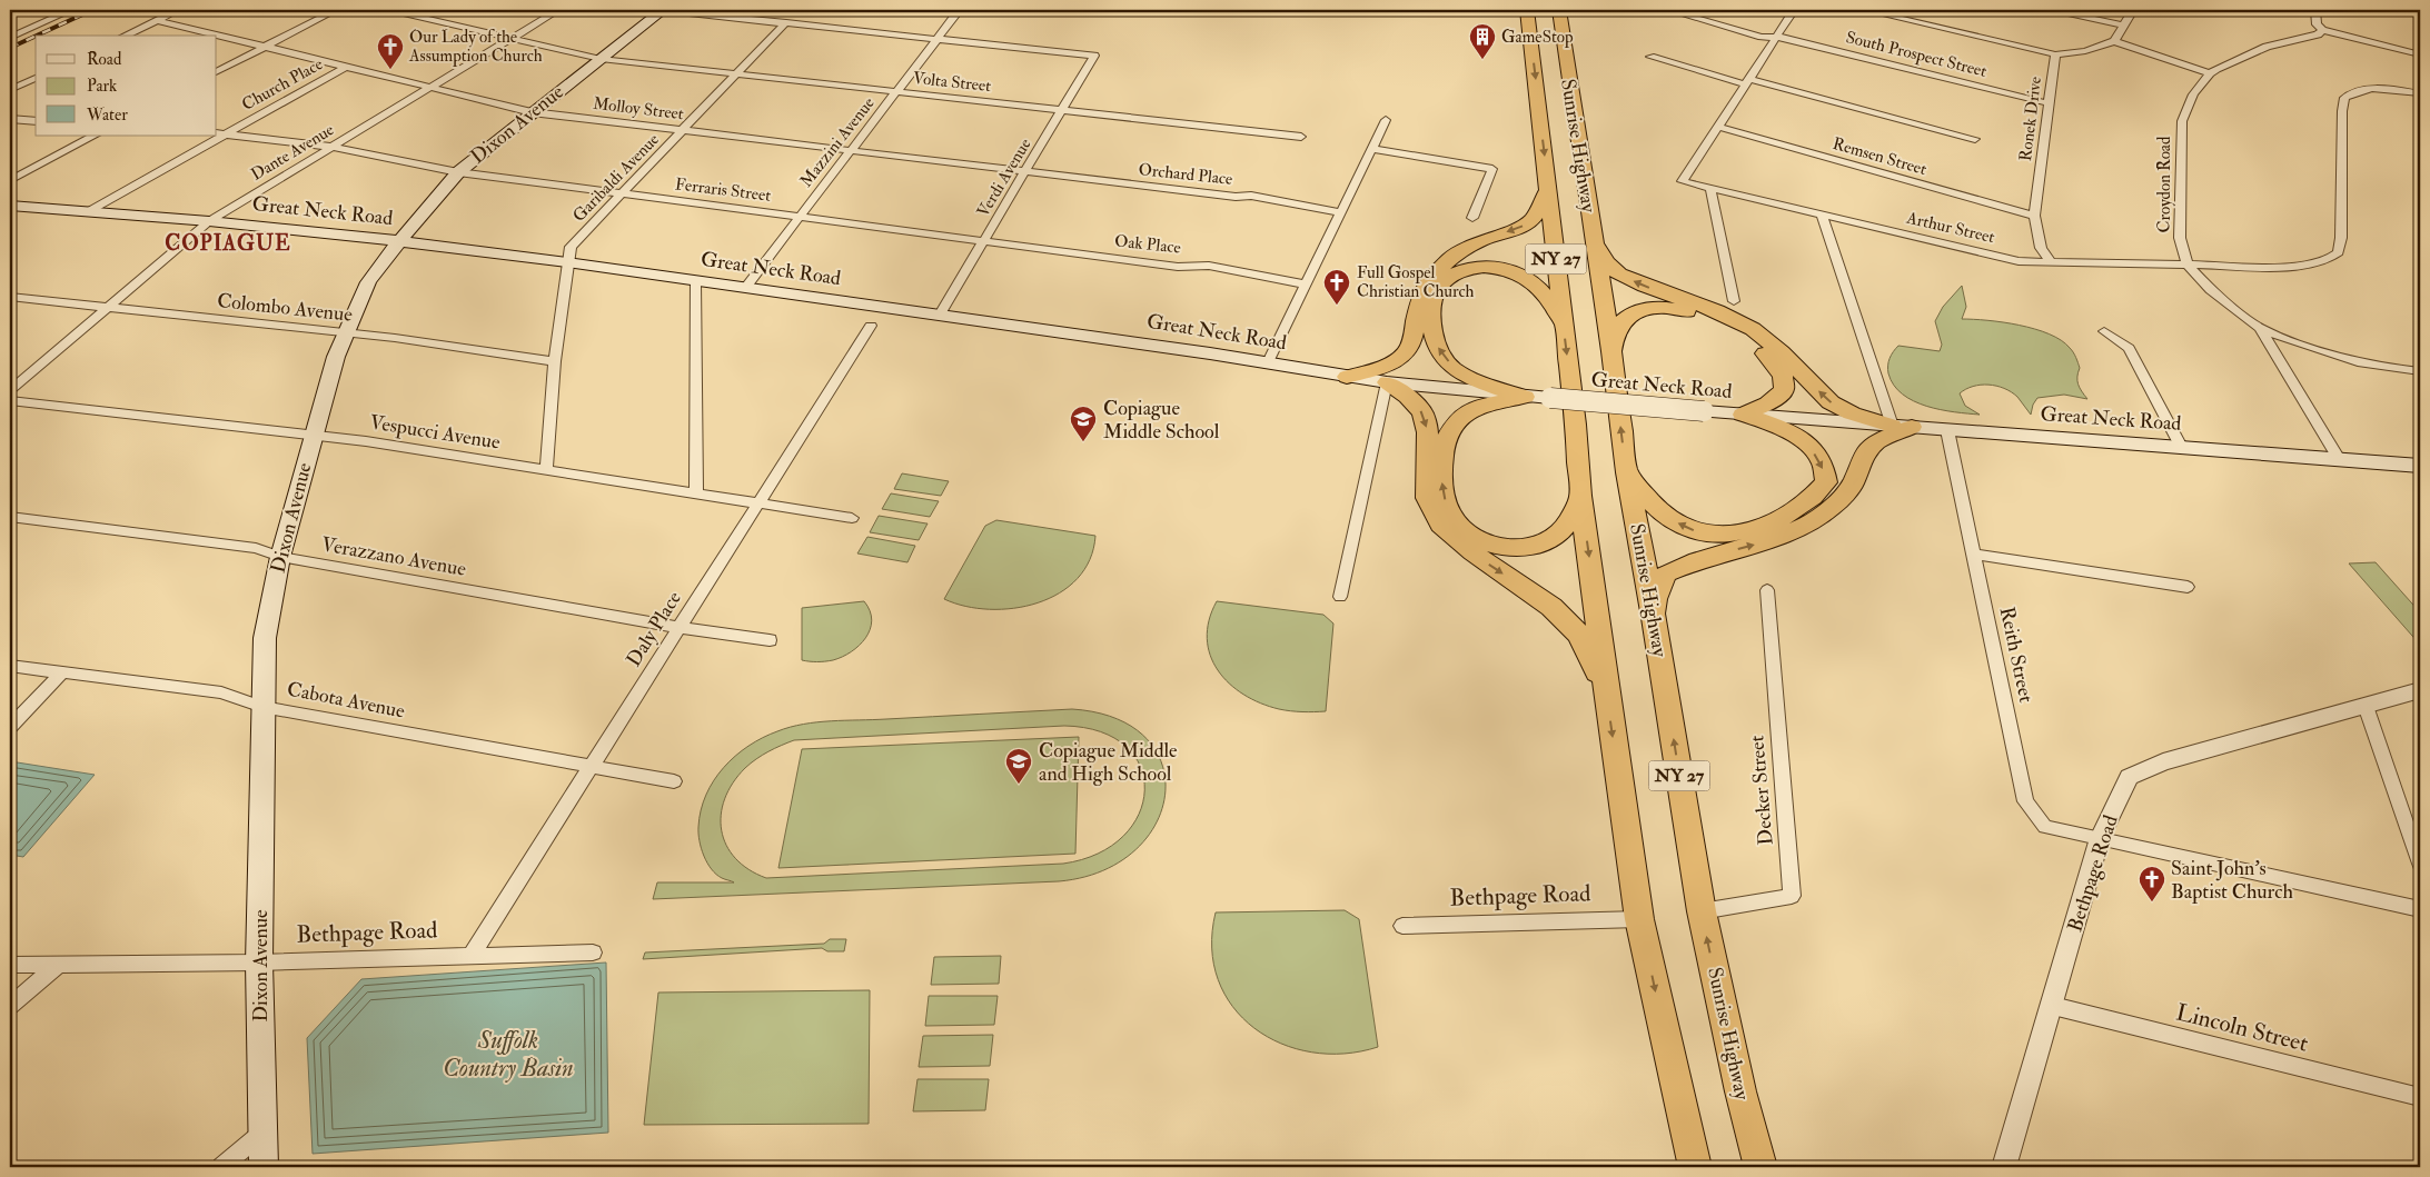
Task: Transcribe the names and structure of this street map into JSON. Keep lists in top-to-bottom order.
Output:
{
  "streets": {
    "highway": ["Sunrise Highway", "NY 27"],
    "main road": ["Dixon Avenue", "Great Neck Road"],
    "street": [
      "South Prospect Street",
      "Volta Street",
      "Church Place",
      "Molloy Street",
      "Ronek Drive",
      "Mazzini Avenue",
      "Dante Avenue",
      "Remsen Street",
      "Orchard Place",
      "Garibaldi Avenue",
      "Verdi Avenue",
      "Croydon Road",
      "Ferraris Street",
      "Arthur Street",
      "Oak Place",
      "Colombo Avenue",
      "Vespucci Avenue",
      "Verazzano Avenue",
      "Daly Place",
      "Reith Street",
      "Cabota Avenue",
      "Decker Street",
      "Bethpage Road",
      "Lincoln Street"
    ]
  },
  "crossings": [
    ["South Prospect Street", "Ronek Drive"],
    ["Volta Street", "Dixon Avenue"],
    ["Volta Street", "Mazzini Avenue"],
    ["Volta Street", "Dante Avenue"],
    ["Volta Street", "Garibaldi Avenue"],
    ["Volta Street", "Verdi Avenue"],
    ["Church Place", "Molloy Street"],
    ["Church Place", "Ferraris Street"],
    ["Church Place", "Great Neck Road"],
    ["Molloy Street", "Dixon Avenue"],
    ["Molloy Street", "Mazzini Avenue"],
    ["Molloy Street", "Dante Avenue"],
    ["Molloy Street", "Orchard Place"],
    ["Molloy Street", "Garibaldi Avenue"],
    ["Molloy Street", "Verdi Avenue"],
    ["Ronek Drive", "Remsen Street"],
    ["Ronek Drive", "Arthur Street"],
    ["Dixon Avenue", "Ferraris Street"],
    ["Dixon Avenue", "Great Neck Road"],
    ["Dixon Avenue", "Colombo Avenue"],
    ["Dixon Avenue", "Vespucci Avenue"],
    ["Dixon Avenue", "Verazzano Avenue"],
    ["Dixon Avenue", "Cabota Avenue"],
    ["Dixon Avenue", "Bethpage Road"],
    ["Mazzini Avenue", "Verdi Avenue"],
    ["Mazzini Avenue", "Ferraris Street"],
    ["Mazzini Avenue", "Great Neck Road"],
    ["Sunrise Highway", "Decker Street"],
    ["Sunrise Highway", "Bethpage Road"],
    ["Dante Avenue", "Ferraris Street"],
    ["Dante Avenue", "Great Neck Road"],
    ["Dante Avenue", "Colombo Avenue"],
    ["Remsen Street", "Arthur Street"],
    ["Orchard Place", "Verdi Avenue"],
    ["Garibaldi Avenue", "Ferraris Street"],
    ["Garibaldi Avenue", "Great Neck Road"],
    ["Garibaldi Avenue", "Colombo Avenue"],
    ["Garibaldi Avenue", "Vespucci Avenue"],
    ["Verdi Avenue", "Ferraris Street"],
    ["Verdi Avenue", "Great Neck Road"],
    ["Verdi Avenue", "Oak Place"],
    ["Croydon Road", "Great Neck Road"],
    ["Croydon Road", "Arthur Street"],
    ["Ferraris Street", "Oak Place"],
    ["Great Neck Road", "Reith Street"],
    ["Vespucci Avenue", "Daly Place"],
    ["Verazzano Avenue", "Daly Place"],
    ["Daly Place", "Cabota Avenue"],
    ["Daly Place", "Bethpage Road"],
    ["Reith Street", "Bethpage Road"],
    ["Bethpage Road", "Lincoln Street"]
  ],
  "districts": ["COPIAGUE"],
  "water": ["Suffolk Country Basin"],
  "places": {
    "building": ["GameStop"],
    "church": ["Our Lady of the Assumption Church", "Full Gospel Christian Church", "Saint John's Baptist Church"],
    "school or university": ["Copiague Middle School", "Copiague Middle and High School"]
  },
  "legend": ["Road", "Park", "Water"]
}
